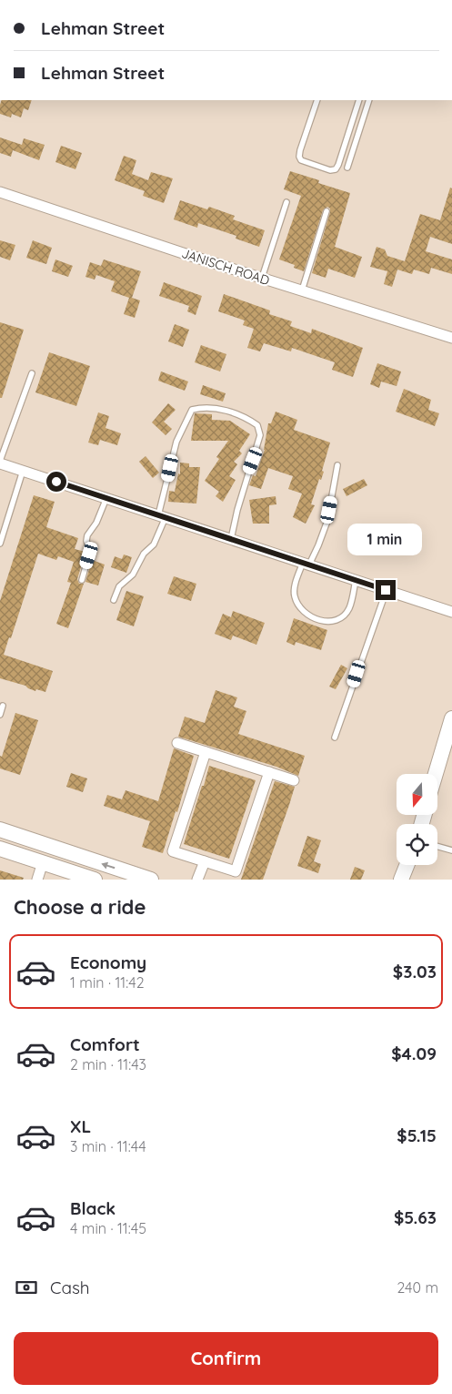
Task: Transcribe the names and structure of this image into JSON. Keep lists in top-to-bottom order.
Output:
{
  "streets": {
    "street": ["JANISCH ROAD"]
  },
  "north": "bottom",
  "page": {
    "banner": ["Lehman Street", "Lehman Street"],
    "bubble": "1 min",
    "heading": "Choose a ride",
    "list": [
      {
        "name": "Economy",
        "note": "1 min · 11:42",
        "value": "$3.03"
      },
      {
        "name": "Comfort",
        "note": "2 min · 11:43",
        "value": "$4.09"
      },
      {
        "name": "XL",
        "note": "3 min · 11:44",
        "value": "$5.15"
      },
      {
        "name": "Black",
        "note": "4 min · 11:45",
        "value": "$5.63"
      }
    ],
    "pay": ["Cash", "240 m"],
    "buttons": "Confirm"
  }
}
